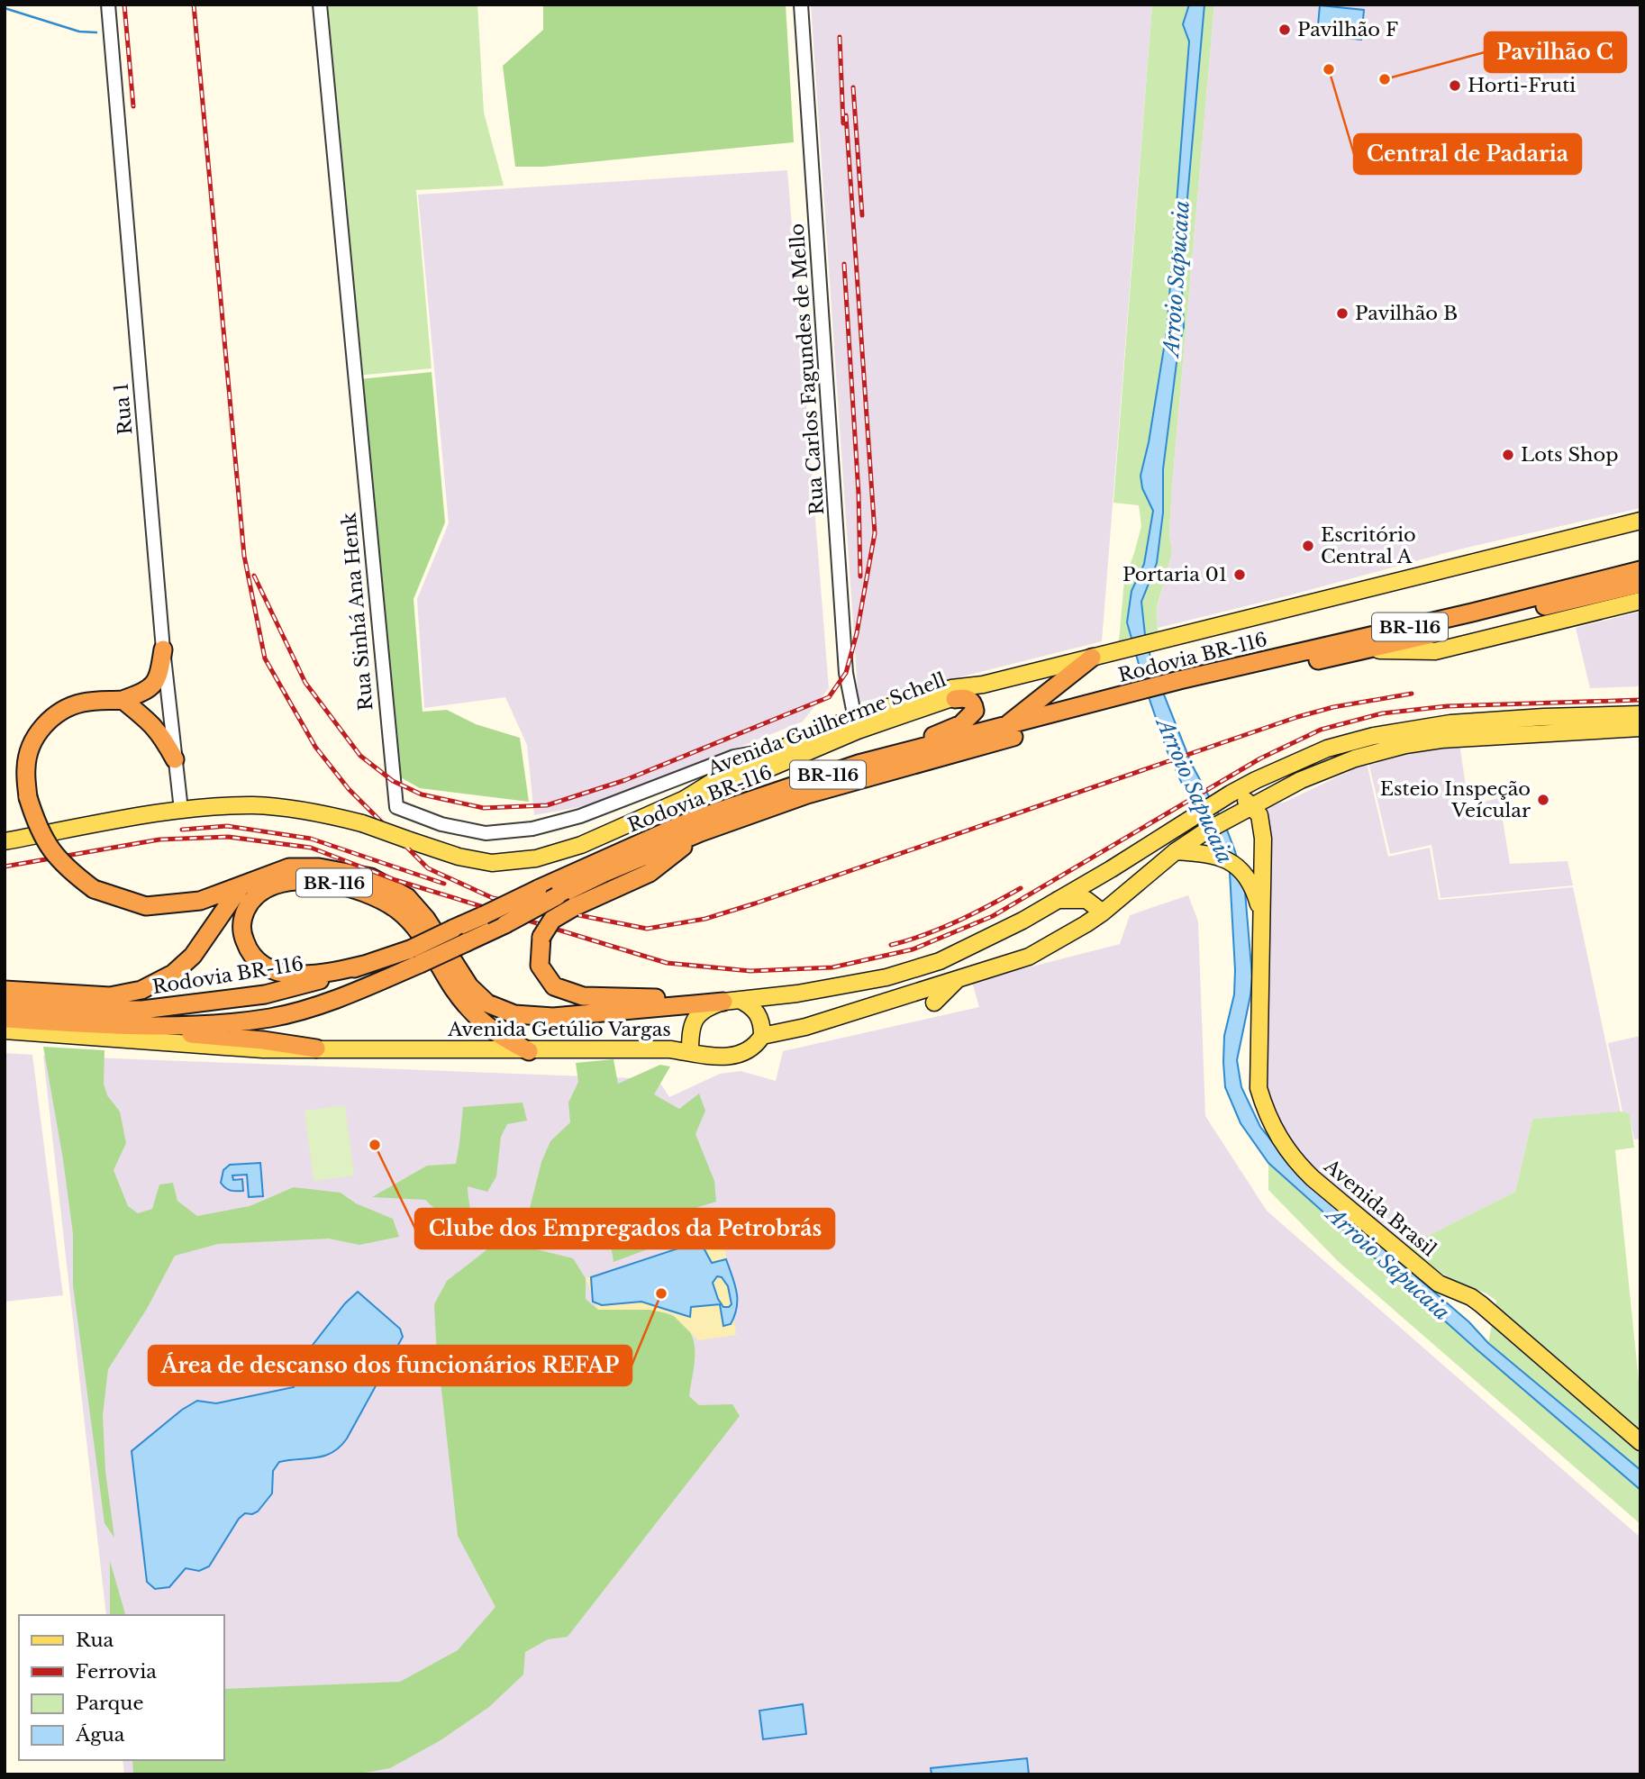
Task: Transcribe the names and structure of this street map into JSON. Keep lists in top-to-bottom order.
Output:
{
  "streets": {
    "highway": ["BR-116", "Rodovia BR-116"],
    "main road": ["Avenida Guilherme Schell", "Avenida Getúlio Vargas", "Avenida Brasil"],
    "street": ["Rua Carlos Fagundes de Mello", "Rua 1", "Rua Sinhá Ana Henk"]
  },
  "crossings": [
    ["Rua Carlos Fagundes de Mello", "Avenida Guilherme Schell"],
    ["Rua 1", "Avenida Guilherme Schell"],
    ["Rua Sinhá Ana Henk", "Avenida Guilherme Schell"],
    ["BR-116", "Rodovia BR-116"],
    ["BR-116", "Avenida Guilherme Schell"],
    ["BR-116", "Avenida Getúlio Vargas"],
    ["Avenida Getúlio Vargas", "Avenida Brasil"]
  ],
  "water": ["Arroio Sapucaia"],
  "places": [
    "Pavilhão F",
    "Central de Padaria",
    "Pavilhão C",
    "Horti-Fruti",
    "Pavilhão B",
    "Lots Shop",
    "Escritório Central A",
    "Portaria 01",
    "Esteio Inspeção Veícular",
    "Clube dos Empregados da Petrobrás",
    "Área de descanso dos funcionários REFAP"
  ],
  "legend": [
    "Rua",
    "Ferrovia",
    "Parque",
    "Água"
  ]
}
